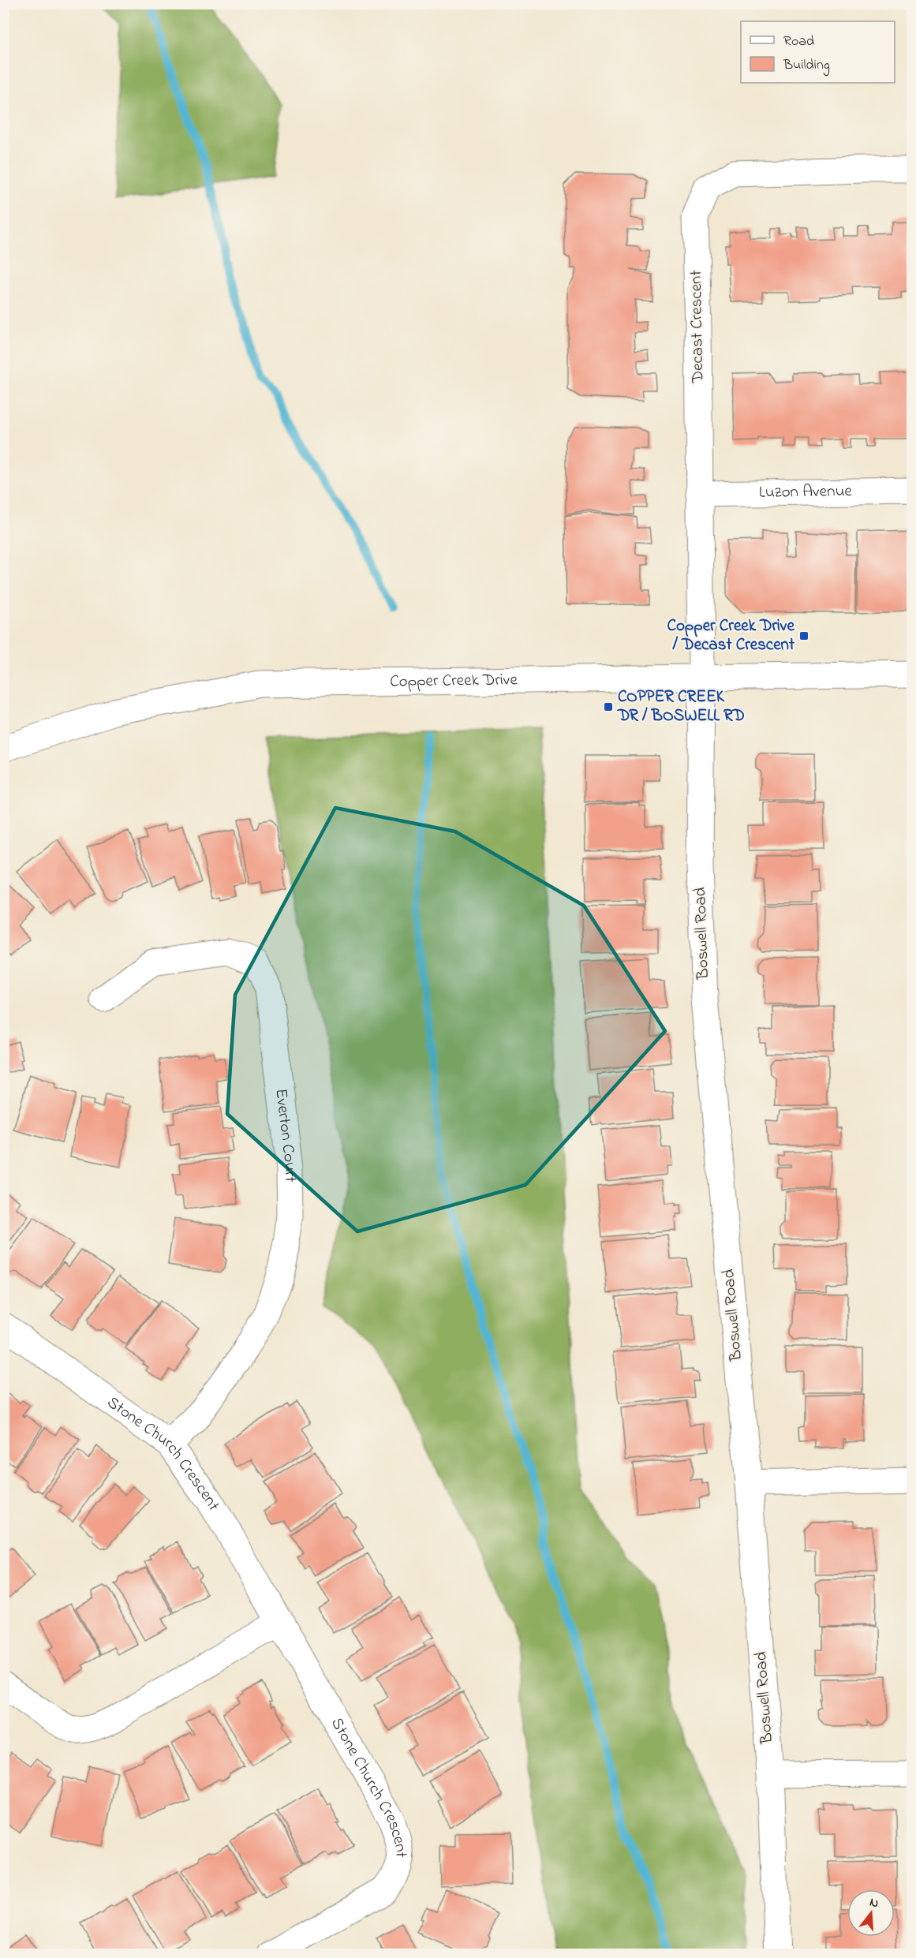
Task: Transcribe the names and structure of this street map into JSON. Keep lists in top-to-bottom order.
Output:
{
  "streets": {
    "street": [
      "Decast Crescent",
      "Luzon Avenue",
      "Copper Creek Drive",
      "Boswell Road",
      "Everton Court",
      "Stone Church Crescent"
    ]
  },
  "crossings": [
    ["Decast Crescent", "Luzon Avenue"],
    ["Decast Crescent", "Copper Creek Drive"],
    ["Decast Crescent", "Boswell Road"],
    ["Copper Creek Drive", "Boswell Road"],
    ["Everton Court", "Stone Church Crescent"]
  ],
  "places": {
    "transit": ["Copper Creek Drive / Decast Crescent", "COPPER CREEK DR / BOSWELL RD"]
  },
  "legend": ["Road", "Building"],
  "north": "top"
}
